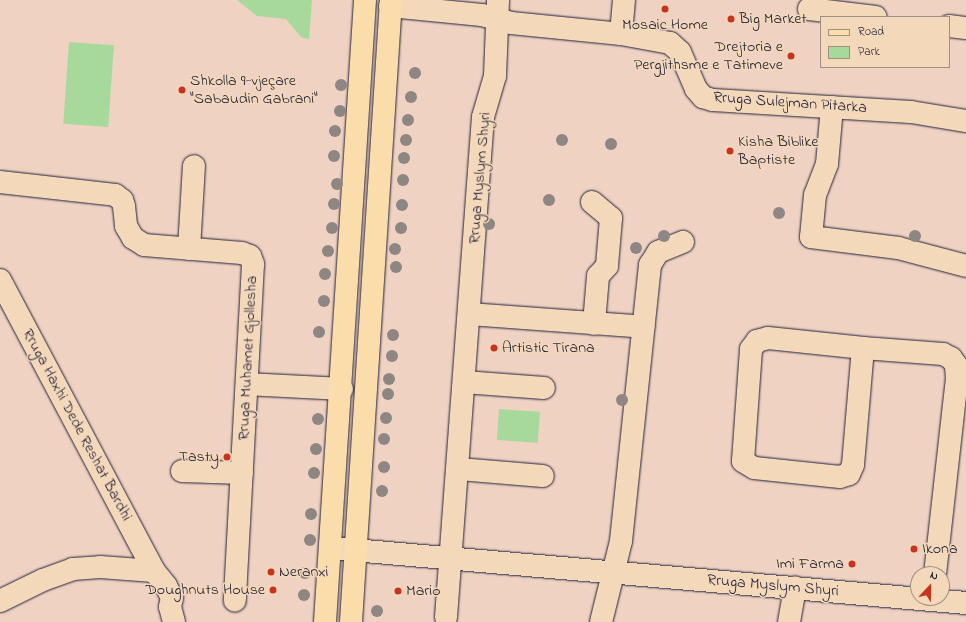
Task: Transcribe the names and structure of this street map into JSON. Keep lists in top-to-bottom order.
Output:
{
  "streets": {
    "street": [
      "Rruga Sulejman Pitarka",
      "Rruga Myslym Shyri",
      "Rruga Muhamet Gjollesha",
      "Rruga Haxhi Dede Reshat Bardhi"
    ]
  },
  "crossings": [
    ["Rruga Sulejman Pitarka", "Rruga Myslym Shyri"]
  ],
  "places": [
    "Mosaic Home",
    "Big Market",
    "Drejtoria e Pergjithsme e Tatimeve",
    "Shkolla 9-vjeçare \"Sabaudin Gabrani\"",
    "Kisha Biblike Baptiste",
    "Artistic Tirana",
    "Tasty",
    "Ikona",
    "Imi Farma",
    "Neranxi",
    "Doughnuts House",
    "Mario"
  ],
  "legend": ["Road", "Park"],
  "north": "top"
}
